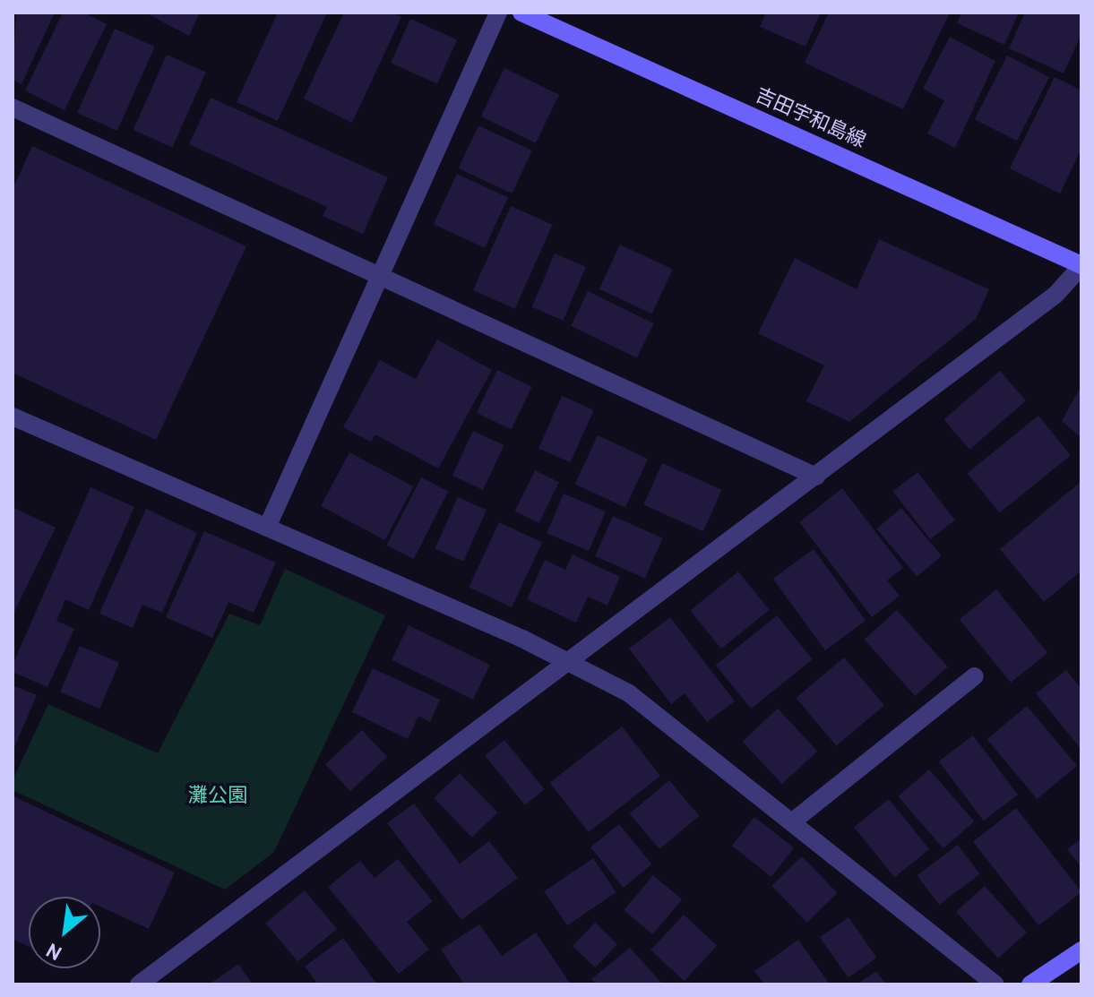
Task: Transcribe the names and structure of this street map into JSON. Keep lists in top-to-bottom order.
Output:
{
  "streets": {
    "main road": ["吉田宇和島線"]
  },
  "parks": ["灘公園"],
  "north": "bottom left"
}
